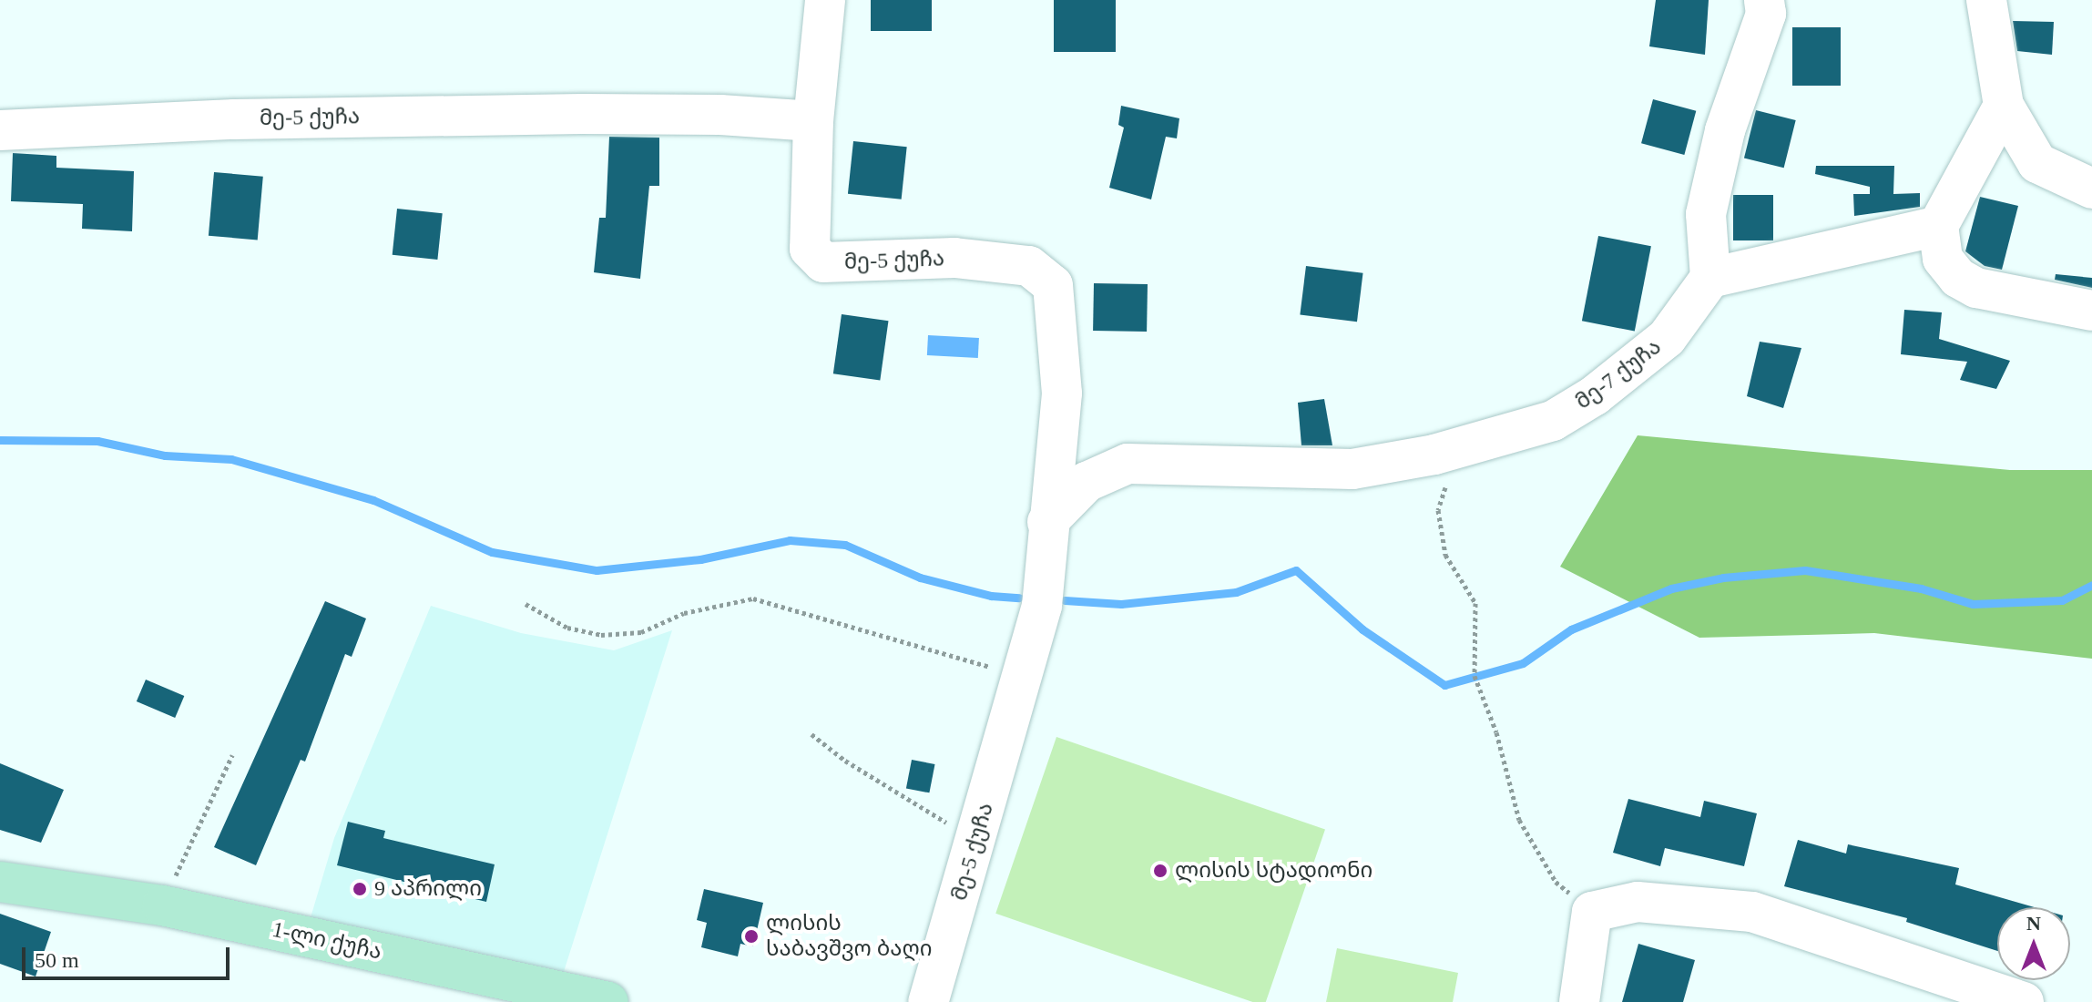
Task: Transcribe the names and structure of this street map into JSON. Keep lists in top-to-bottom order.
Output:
{
  "streets": {
    "main road": ["1-ლი ქუჩა"],
    "street": ["მე-5 ქუჩა", "მე-7 ქუჩა"]
  },
  "crossings": [
    ["მე-5 ქუჩა", "მე-7 ქუჩა"]
  ],
  "places": ["ლისის სტადიონი", "9 აპრილი", "ლისის საბავშვო ბაღი"],
  "scale_bar": "50 m",
  "north": "top"
}
